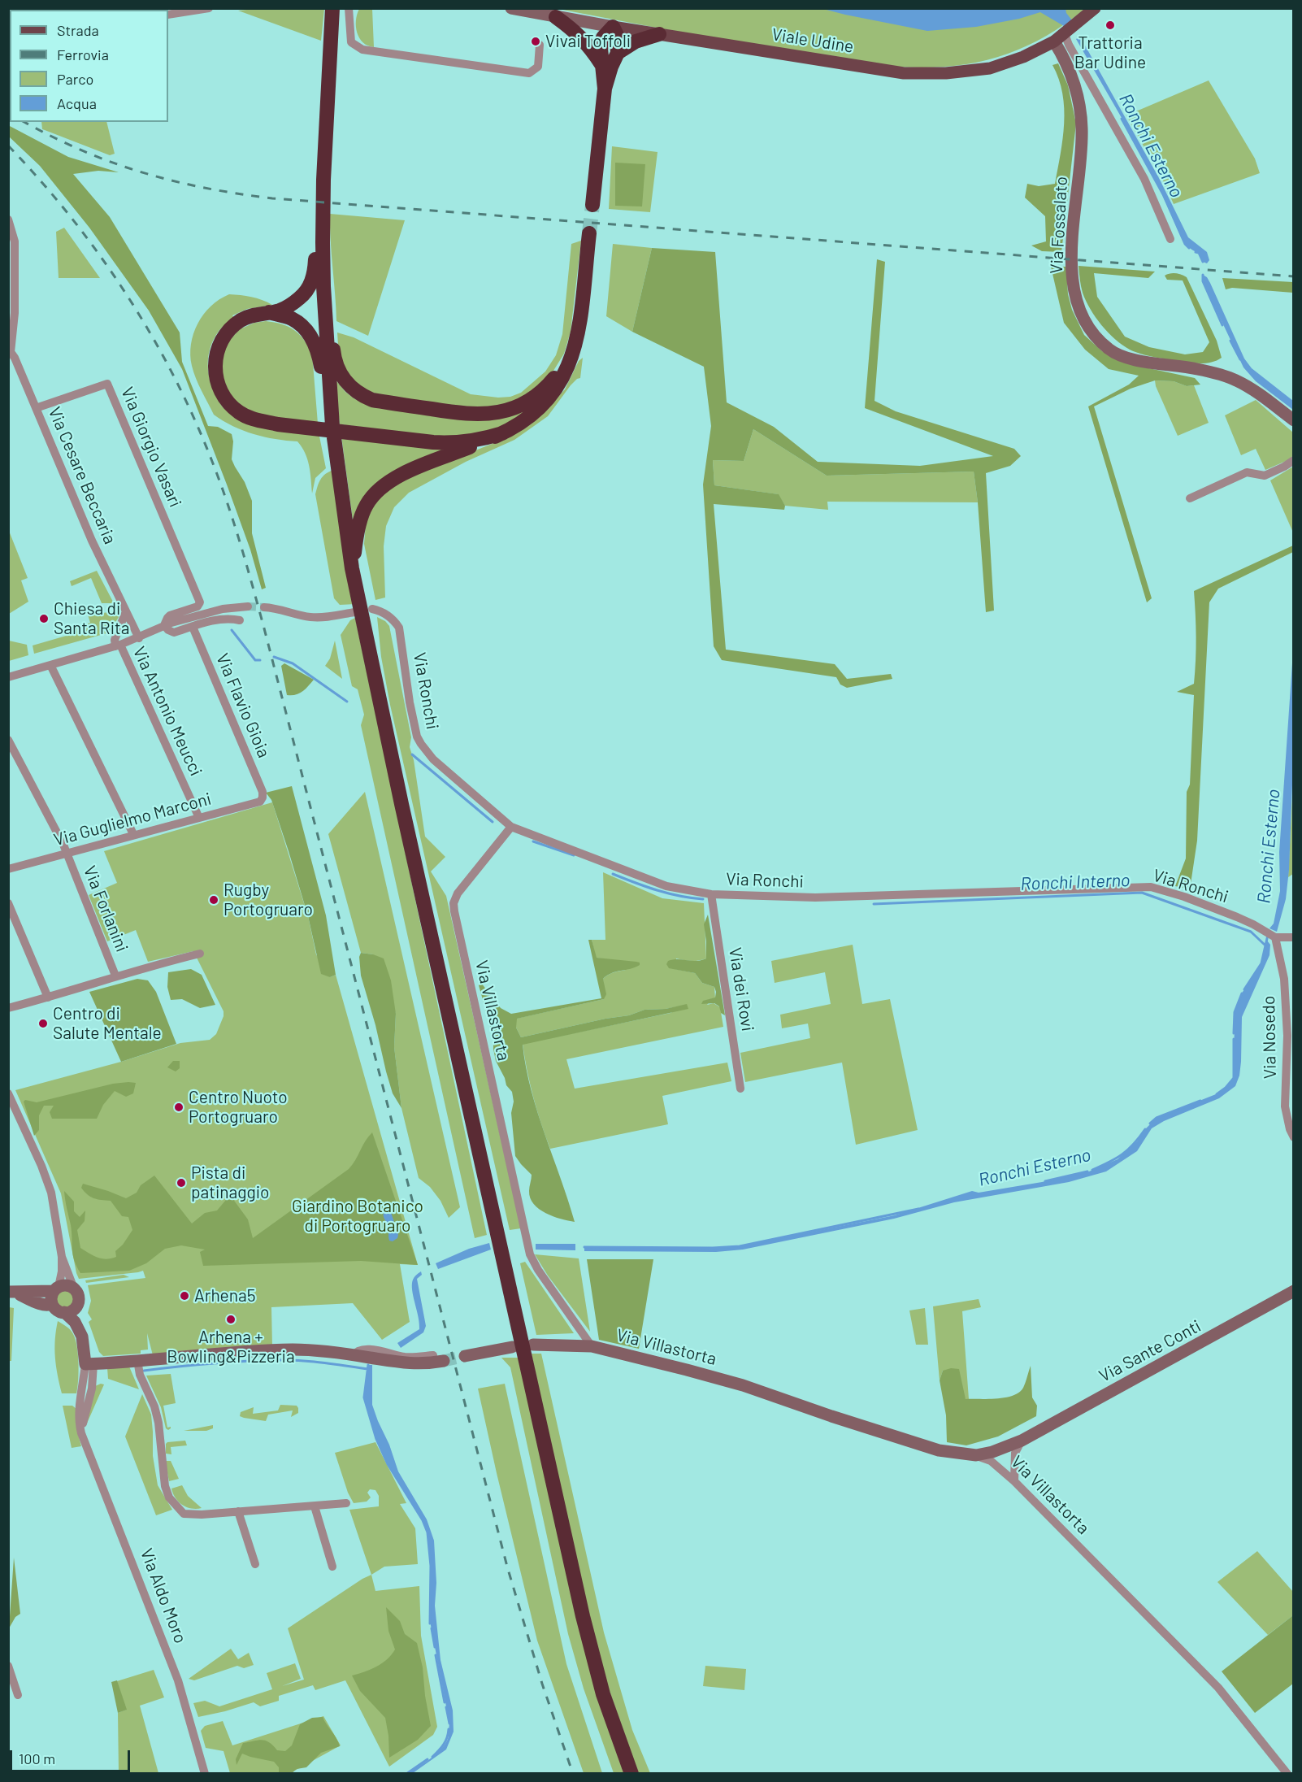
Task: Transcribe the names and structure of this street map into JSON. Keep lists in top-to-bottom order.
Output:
{
  "streets": {
    "main road": ["Viale Udine"],
    "street": [
      "Via Fossalato",
      "Via Giorgio Vasari",
      "Via Cesare Beccaria",
      "Via Ronchi",
      "Via Flavio Gioia",
      "Via Antonio Meucci",
      "Via Guglielmo Marconi",
      "Via Forlanini",
      "Via dei Rovi",
      "Via Villastorta",
      "Via Nosedo",
      "Via Sante Conti",
      "Via Aldo Moro"
    ]
  },
  "crossings": [
    ["Viale Udine", "Via Fossalato"],
    ["Via Giorgio Vasari", "Via Cesare Beccaria"],
    ["Via Ronchi", "Via dei Rovi"],
    ["Via Ronchi", "Via Villastorta"],
    ["Via Ronchi", "Via Nosedo"],
    ["Via Flavio Gioia", "Via Guglielmo Marconi"],
    ["Via Antonio Meucci", "Via Guglielmo Marconi"],
    ["Via Guglielmo Marconi", "Via Forlanini"],
    ["Via Villastorta", "Via Sante Conti"]
  ],
  "water": ["Ronchi Esterno", "Ronchi Interno"],
  "parks": ["Giardino Botanico di Portogruaro"],
  "places": [
    "Trattoria Bar Udine",
    "Vivai Toffoli",
    "Chiesa di Santa Rita",
    "Rugby Portogruaro",
    "Centro di Salute Mentale",
    "Centro Nuoto Portogruaro",
    "Pista di patinaggio",
    "Arhena5",
    "Arhena + Bowling&Pizzeria"
  ],
  "legend": [
    "Strada",
    "Ferrovia",
    "Parco",
    "Acqua"
  ],
  "scale_bar": "100 m"
}
